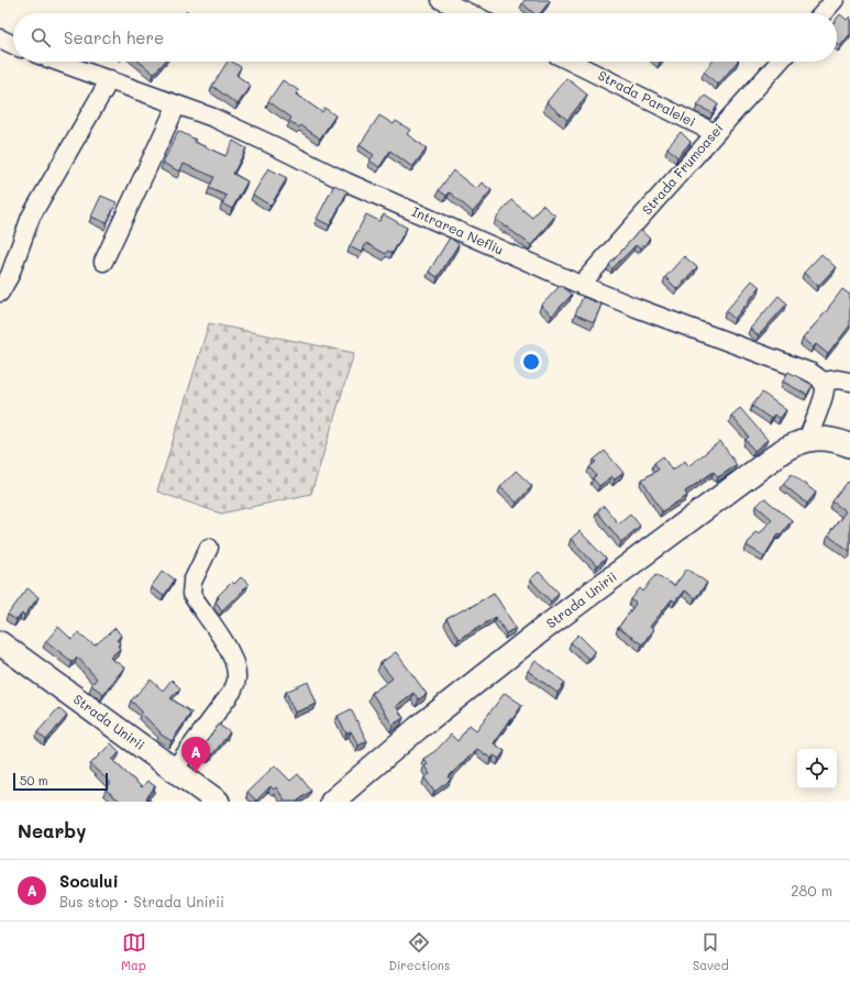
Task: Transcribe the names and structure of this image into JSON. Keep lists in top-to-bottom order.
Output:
{
  "streets": {
    "main road": ["Strada Unirii"],
    "street": ["Strada Paralelei", "Strada Frumoasei", "Intrarea Nefliu"]
  },
  "crossings": [
    ["Strada Paralelei", "Strada Frumoasei"],
    ["Strada Frumoasei", "Intrarea Nefliu"]
  ],
  "scale_bar": "50 m",
  "page": {
    "search": "Search here",
    "pins": "A",
    "scale": "50 m",
    "heading": "Nearby",
    "list": [
      {
        "mark": "A",
        "name": "Socului",
        "note": "Bus stop · Strada Unirii",
        "value": "280 m"
      }
    ],
    "nav": ["Map", "Directions", "Saved"]
  }
}
